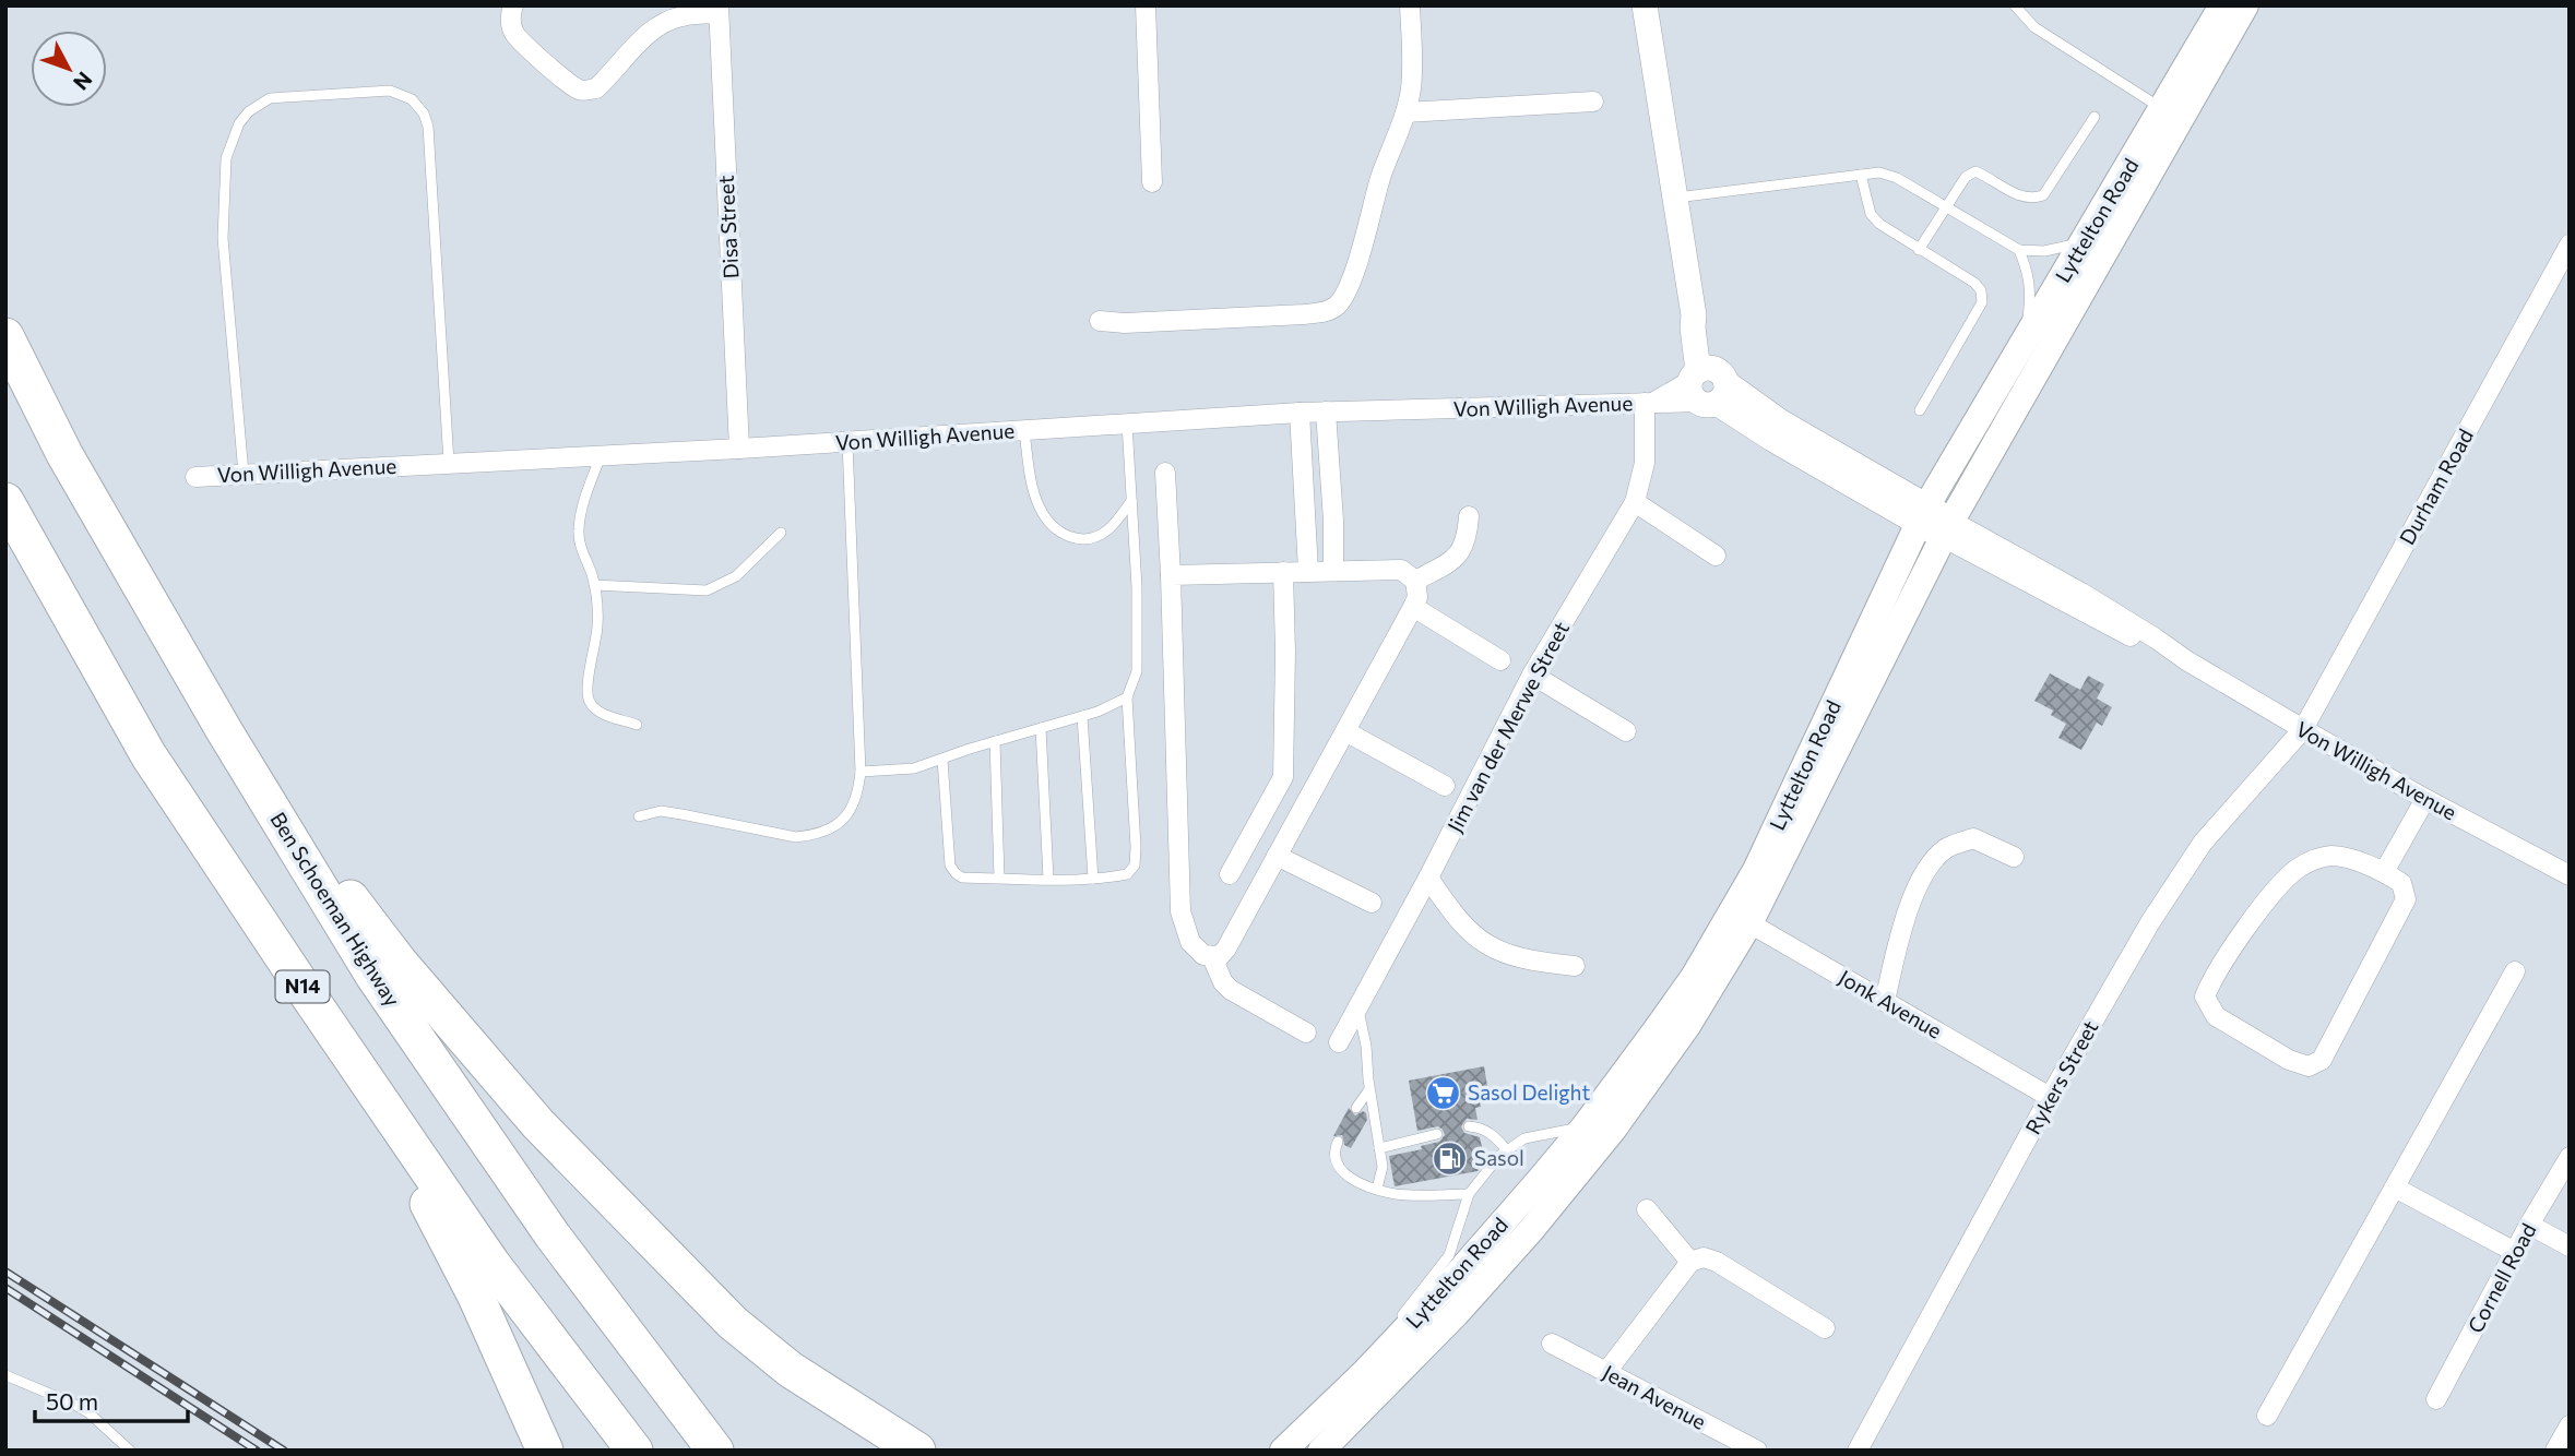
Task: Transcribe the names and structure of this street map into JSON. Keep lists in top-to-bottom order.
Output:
{
  "streets": {
    "highway": ["Ben Schoeman Highway", "N14"],
    "main road": ["Lyttelton Road"],
    "street": [
      "Disa Street",
      "Von Willigh Avenue",
      "Durham Road",
      "Jim van der Merwe Street",
      "Jonk Avenue",
      "Rykers Street",
      "Cornell Road",
      "Jean Avenue"
    ]
  },
  "crossings": [
    ["Lyttelton Road", "Von Willigh Avenue"],
    ["Lyttelton Road", "Jonk Avenue"],
    ["Disa Street", "Von Willigh Avenue"],
    ["Von Willigh Avenue", "Durham Road"],
    ["Von Willigh Avenue", "Jim van der Merwe Street"],
    ["Von Willigh Avenue", "Rykers Street"],
    ["Durham Road", "Rykers Street"],
    ["Jonk Avenue", "Rykers Street"]
  ],
  "places": {
    "supermarket": ["Sasol Delight"],
    "fuel station": ["Sasol"]
  },
  "scale_bar": "50 m",
  "north": "bottom right"
}
